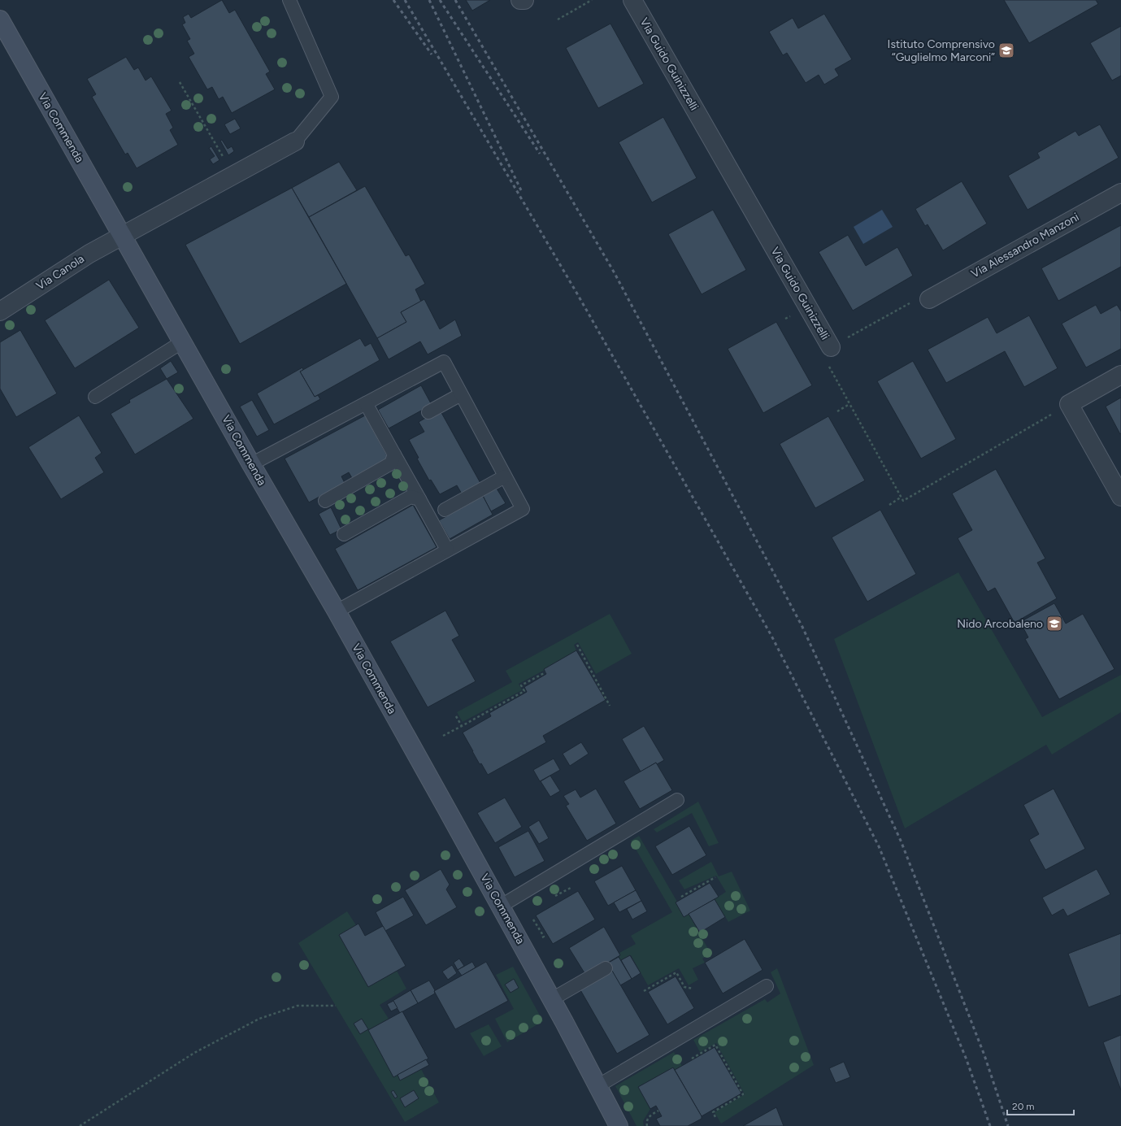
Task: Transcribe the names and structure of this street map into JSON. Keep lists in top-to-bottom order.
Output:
{
  "streets": {
    "street": [
      "Via Guido Guinizzelli",
      "Via Commenda",
      "Via Alessandro Manzoni",
      "Via Canola"
    ]
  },
  "crossings": [
    ["Via Commenda", "Via Canola"]
  ],
  "places": {
    "school or university": ["Istituto Comprensivo “Guglielmo Marconi”", "Nido Arcobaleno"]
  },
  "scale_bar": "20 m"
}
